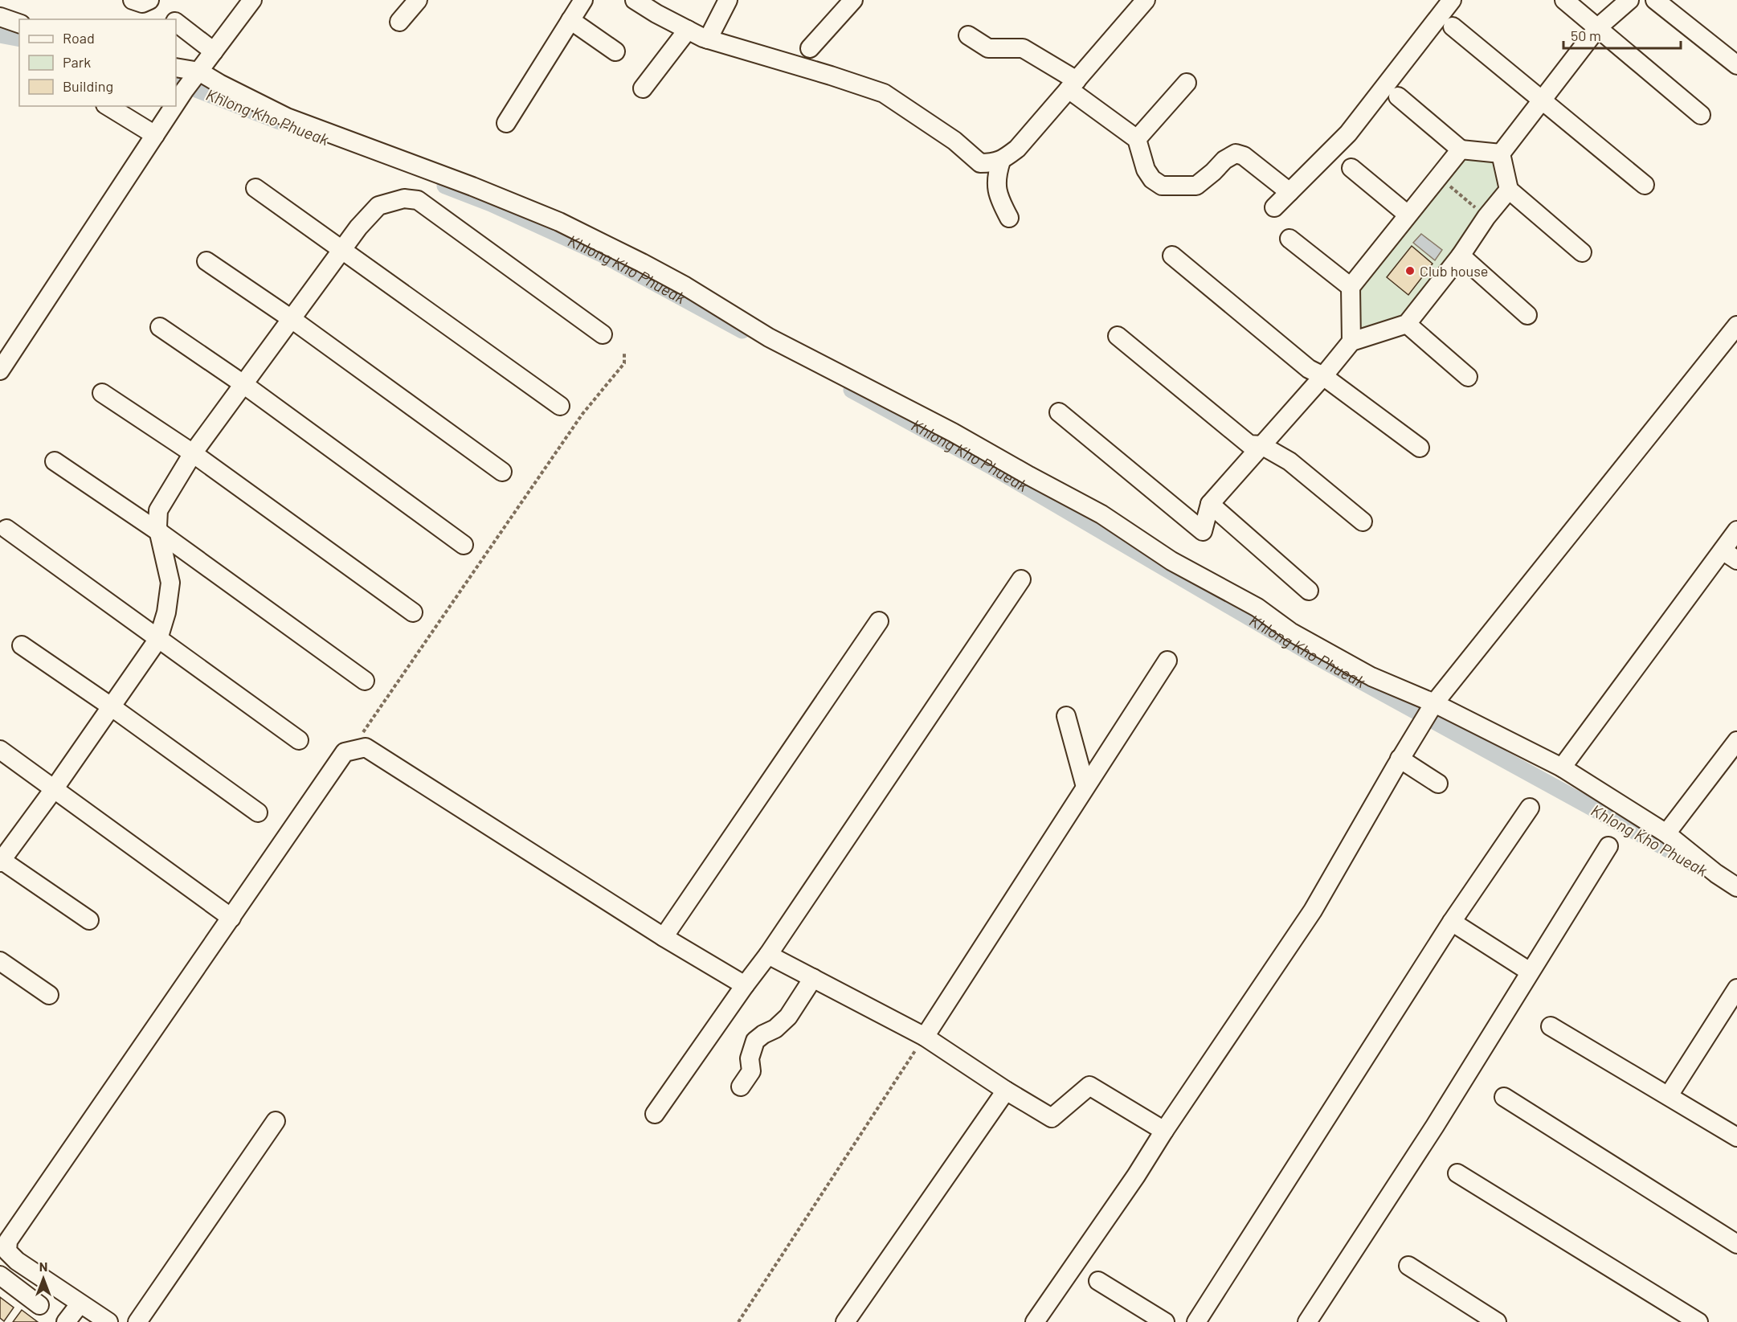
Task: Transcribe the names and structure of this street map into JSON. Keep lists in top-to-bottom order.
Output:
{
  "water": ["Khlong Kho Phueak"],
  "places": ["Club house"],
  "legend": ["Road", "Park", "Building"],
  "scale_bar": "50 m",
  "north": "top"
}
